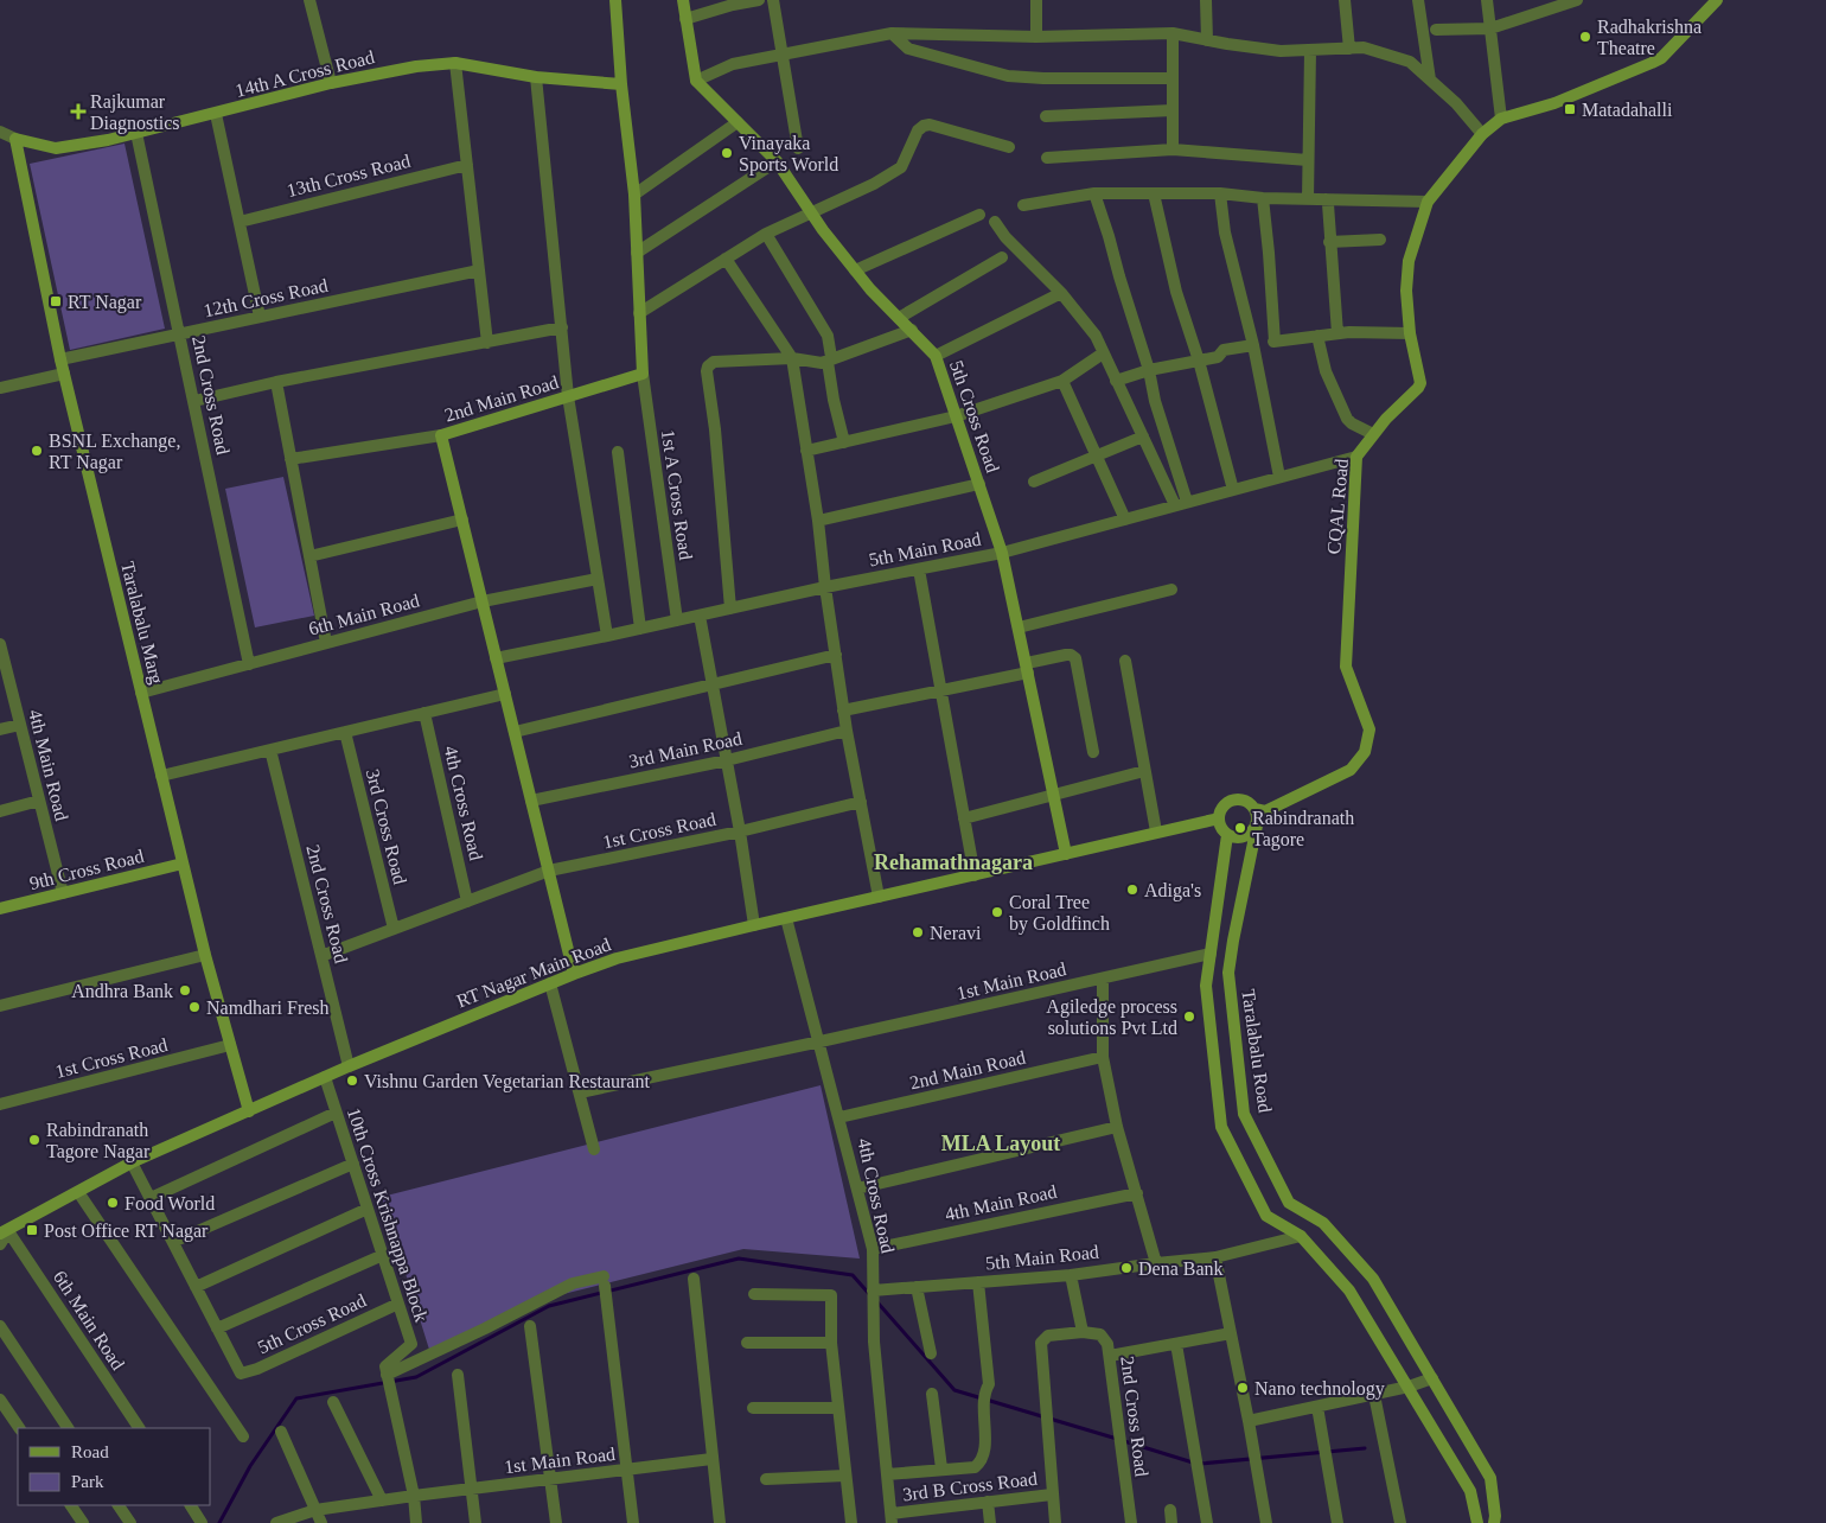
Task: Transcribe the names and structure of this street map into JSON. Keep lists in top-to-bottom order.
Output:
{
  "streets": {
    "street": [
      "14th A Cross Road",
      "13th Cross Road",
      "12th Cross Road",
      "2nd Cross Road",
      "2nd Main Road",
      "5th Cross Road",
      "1st A Cross Road",
      "CQAL Road",
      "5th Main Road",
      "6th Main Road",
      "Taralabalu Marg",
      "3rd Main Road",
      "4th Main Road",
      "4th Cross Road",
      "3rd Cross Road",
      "1st Cross Road",
      "9th Cross Road",
      "RT Nagar Main Road",
      "1st Main Road",
      "Taralabalu Road",
      "10th Cross Krishnappa Block",
      "3rd B Cross Road"
    ]
  },
  "crossings": [
    ["14th A Cross Road", "2nd Cross Road"],
    ["14th A Cross Road", "Taralabalu Marg"],
    ["12th Cross Road", "2nd Cross Road"],
    ["12th Cross Road", "Taralabalu Marg"],
    ["2nd Cross Road", "6th Main Road"],
    ["2nd Cross Road", "1st Cross Road"],
    ["2nd Cross Road", "RT Nagar Main Road"],
    ["2nd Main Road", "1st A Cross Road"],
    ["2nd Main Road", "5th Main Road"],
    ["2nd Main Road", "6th Main Road"],
    ["2nd Main Road", "3rd Main Road"],
    ["2nd Main Road", "4th Cross Road"],
    ["2nd Main Road", "1st Cross Road"],
    ["2nd Main Road", "RT Nagar Main Road"],
    ["5th Cross Road", "5th Main Road"],
    ["5th Cross Road", "RT Nagar Main Road"],
    ["5th Cross Road", "10th Cross Krishnappa Block"],
    ["1st A Cross Road", "5th Main Road"],
    ["CQAL Road", "5th Main Road"],
    ["CQAL Road", "RT Nagar Main Road"],
    ["CQAL Road", "Taralabalu Road"],
    ["5th Main Road", "4th Cross Road"],
    ["6th Main Road", "Taralabalu Marg"],
    ["6th Main Road", "RT Nagar Main Road"],
    ["Taralabalu Marg", "1st Cross Road"],
    ["Taralabalu Marg", "9th Cross Road"],
    ["Taralabalu Marg", "RT Nagar Main Road"],
    ["4th Main Road", "4th Cross Road"],
    ["4th Main Road", "9th Cross Road"],
    ["4th Cross Road", "1st Cross Road"],
    ["4th Cross Road", "RT Nagar Main Road"],
    ["4th Cross Road", "1st Main Road"],
    ["4th Cross Road", "3rd B Cross Road"],
    ["3rd Cross Road", "1st Cross Road"],
    ["RT Nagar Main Road", "Taralabalu Road"],
    ["RT Nagar Main Road", "10th Cross Krishnappa Block"]
  ],
  "districts": ["Rehamathnagara", "MLA Layout"],
  "places": {
    "other": [
      "Radhakrishna Theatre",
      "Vinayaka Sports World",
      "BSNL Exchange, RT Nagar",
      "Rabindranath Tagore",
      "Adiga's",
      "Coral Tree by Goldfinch",
      "Neravi",
      "Andhra Bank",
      "Namdhari Fresh",
      "Agiledge process solutions Pvt Ltd",
      "Vishnu Garden Vegetarian Restaurant",
      "Rabindranath Tagore Nagar",
      "Food World",
      "Dena Bank",
      "Nano technology"
    ],
    "transit": ["Matadahalli", "RT Nagar", "Post Office RT Nagar"],
    "health": ["Rajkumar Diagnostics"]
  },
  "legend": ["Road", "Park"]
}
